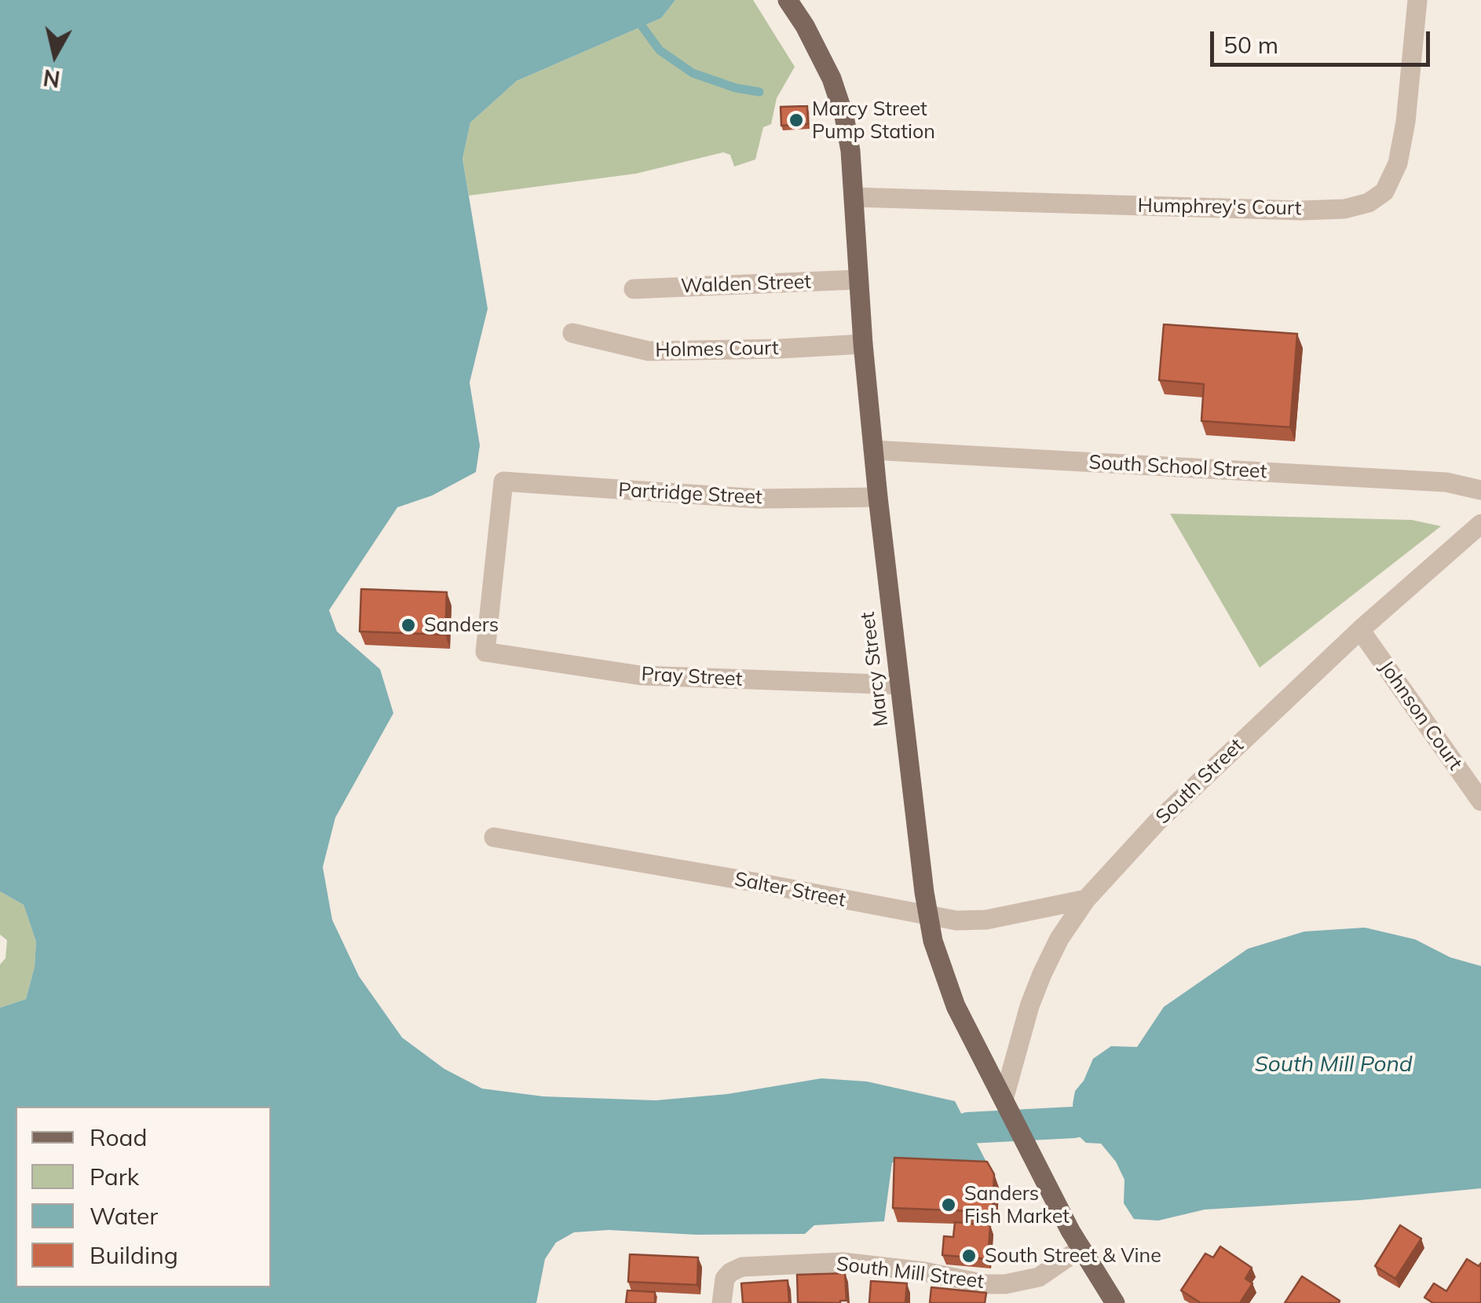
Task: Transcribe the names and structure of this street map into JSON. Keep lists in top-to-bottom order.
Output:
{
  "streets": {
    "main road": ["Marcy Street"],
    "street": [
      "Humphrey's Court",
      "Walden Street",
      "Holmes Court",
      "South School Street",
      "Partridge Street",
      "Pray Street",
      "Johnson Court",
      "South Street",
      "Salter Street",
      "South Mill Street"
    ]
  },
  "crossings": [
    ["Humphrey's Court", "Marcy Street"],
    ["Walden Street", "Marcy Street"],
    ["Holmes Court", "Marcy Street"],
    ["South School Street", "Marcy Street"],
    ["Partridge Street", "Marcy Street"],
    ["Partridge Street", "Pray Street"],
    ["Marcy Street", "Pray Street"],
    ["Marcy Street", "South Street"],
    ["Marcy Street", "Salter Street"],
    ["Marcy Street", "South Mill Street"],
    ["Johnson Court", "South Street"],
    ["South Street", "Salter Street"]
  ],
  "water": ["South Mill Pond"],
  "places": [
    "Marcy Street Pump Station",
    "Sanders",
    "Sanders Fish Market",
    "South Street & Vine"
  ],
  "legend": [
    "Road",
    "Park",
    "Water",
    "Building"
  ],
  "scale_bar": "50 m",
  "north": "bottom"
}
